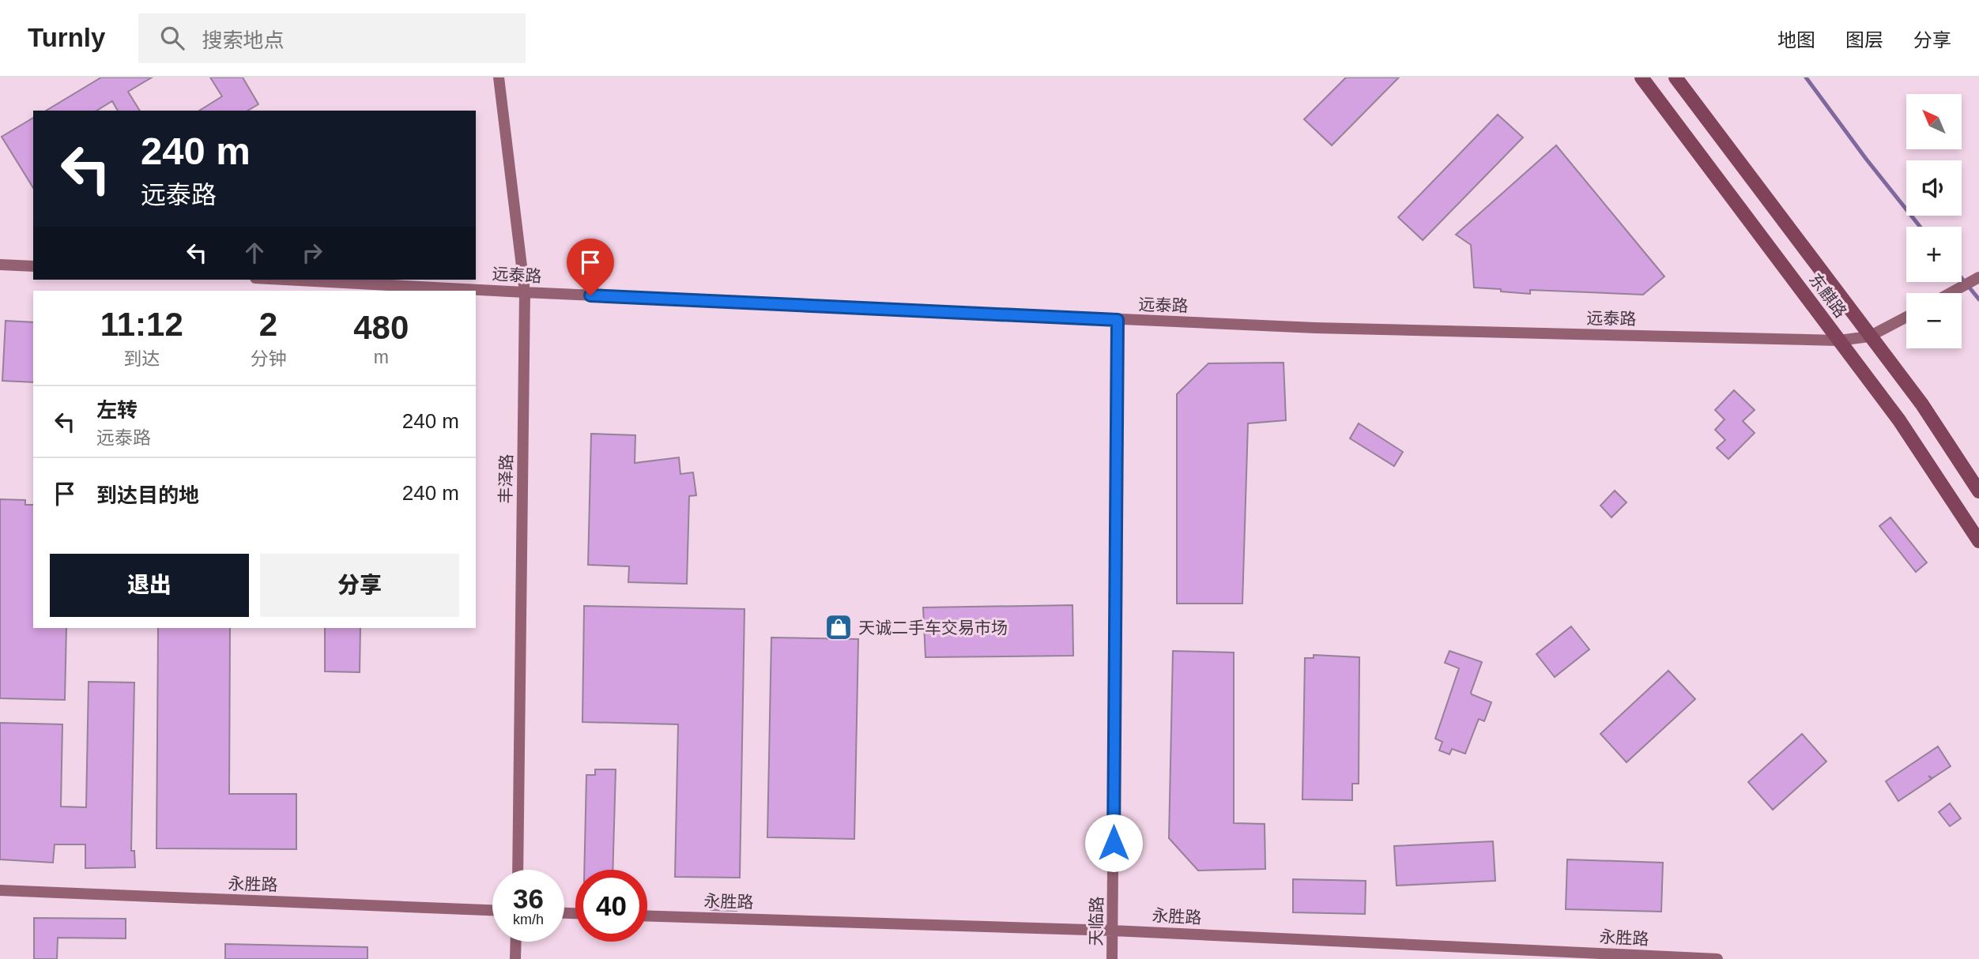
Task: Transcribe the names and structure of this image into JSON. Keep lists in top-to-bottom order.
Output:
{
  "streets": {
    "main road": ["东麒路"],
    "street": [
      "远泰路",
      "丰泽路",
      "永胜路",
      "天临路"
    ]
  },
  "crossings": [
    ["远泰路", "东麒路"],
    ["远泰路", "丰泽路"],
    ["远泰路", "天临路"],
    ["永胜路", "天临路"]
  ],
  "places": {
    "shop": ["天诚二手车交易市场"]
  },
  "north": "top left",
  "page": {
    "header": "Turnly",
    "search": "搜索地点",
    "nav": ["地图", "图层", "分享"],
    "map_buttons": ["+", "−"],
    "turn": ["240 m", "远泰路"],
    "eta": [
      "11:12",
      "到达",
      "2",
      "分钟",
      "480",
      "m"
    ],
    "list": [
      {
        "name": "左转",
        "note": "远泰路",
        "value": "240 m"
      },
      {
        "name": "到达目的地",
        "value": "240 m"
      }
    ],
    "buttons": ["退出", "分享"],
    "speed": "36 km/h",
    "limit": "40"
  }
}
